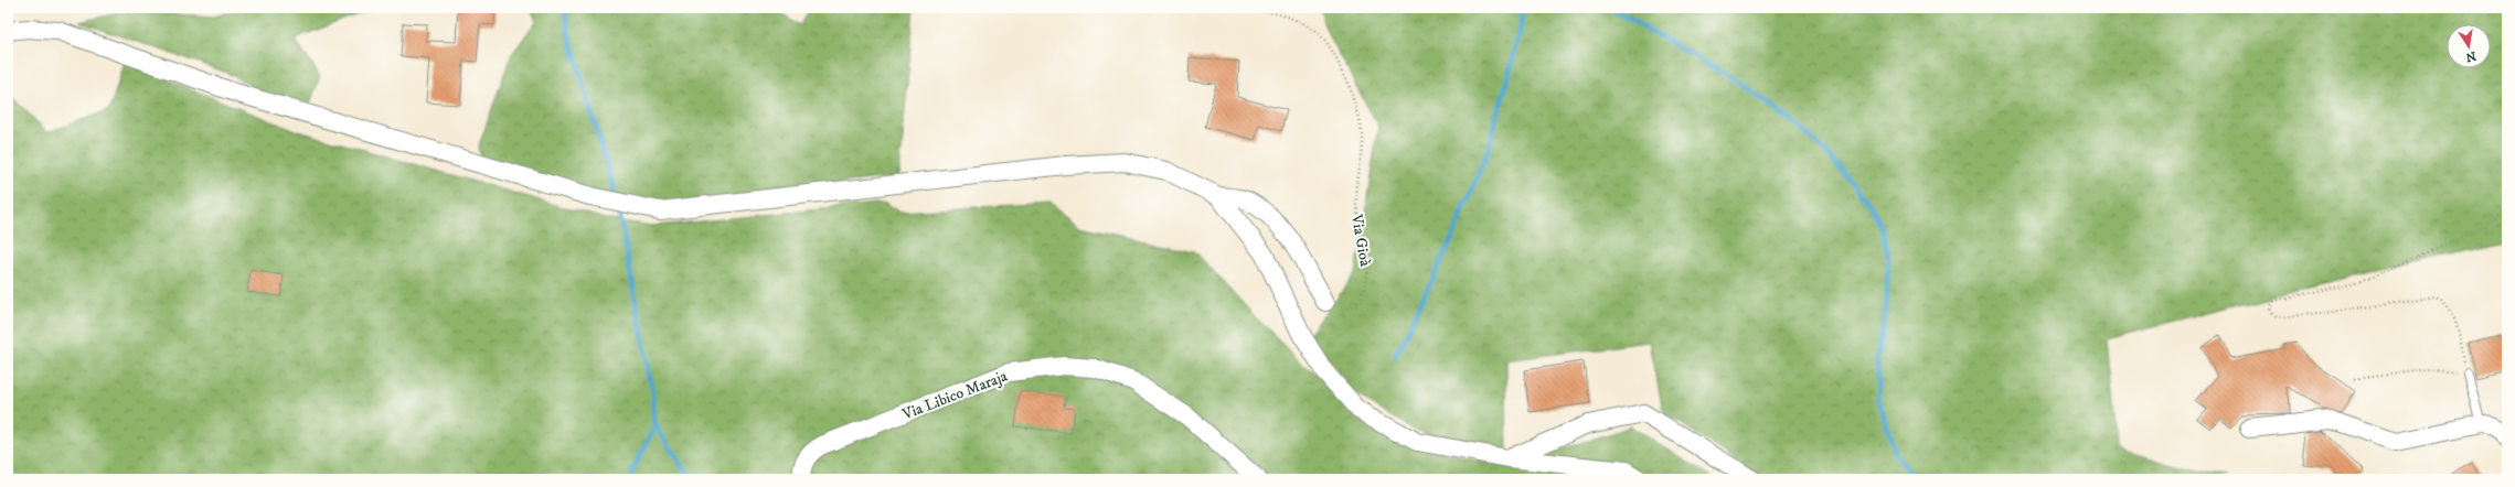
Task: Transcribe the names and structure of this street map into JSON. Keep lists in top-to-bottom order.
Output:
{
  "streets": {
    "street": ["Via Libico Maraja"],
    "path": ["Via Gioà"]
  },
  "north": "bottom"
}
